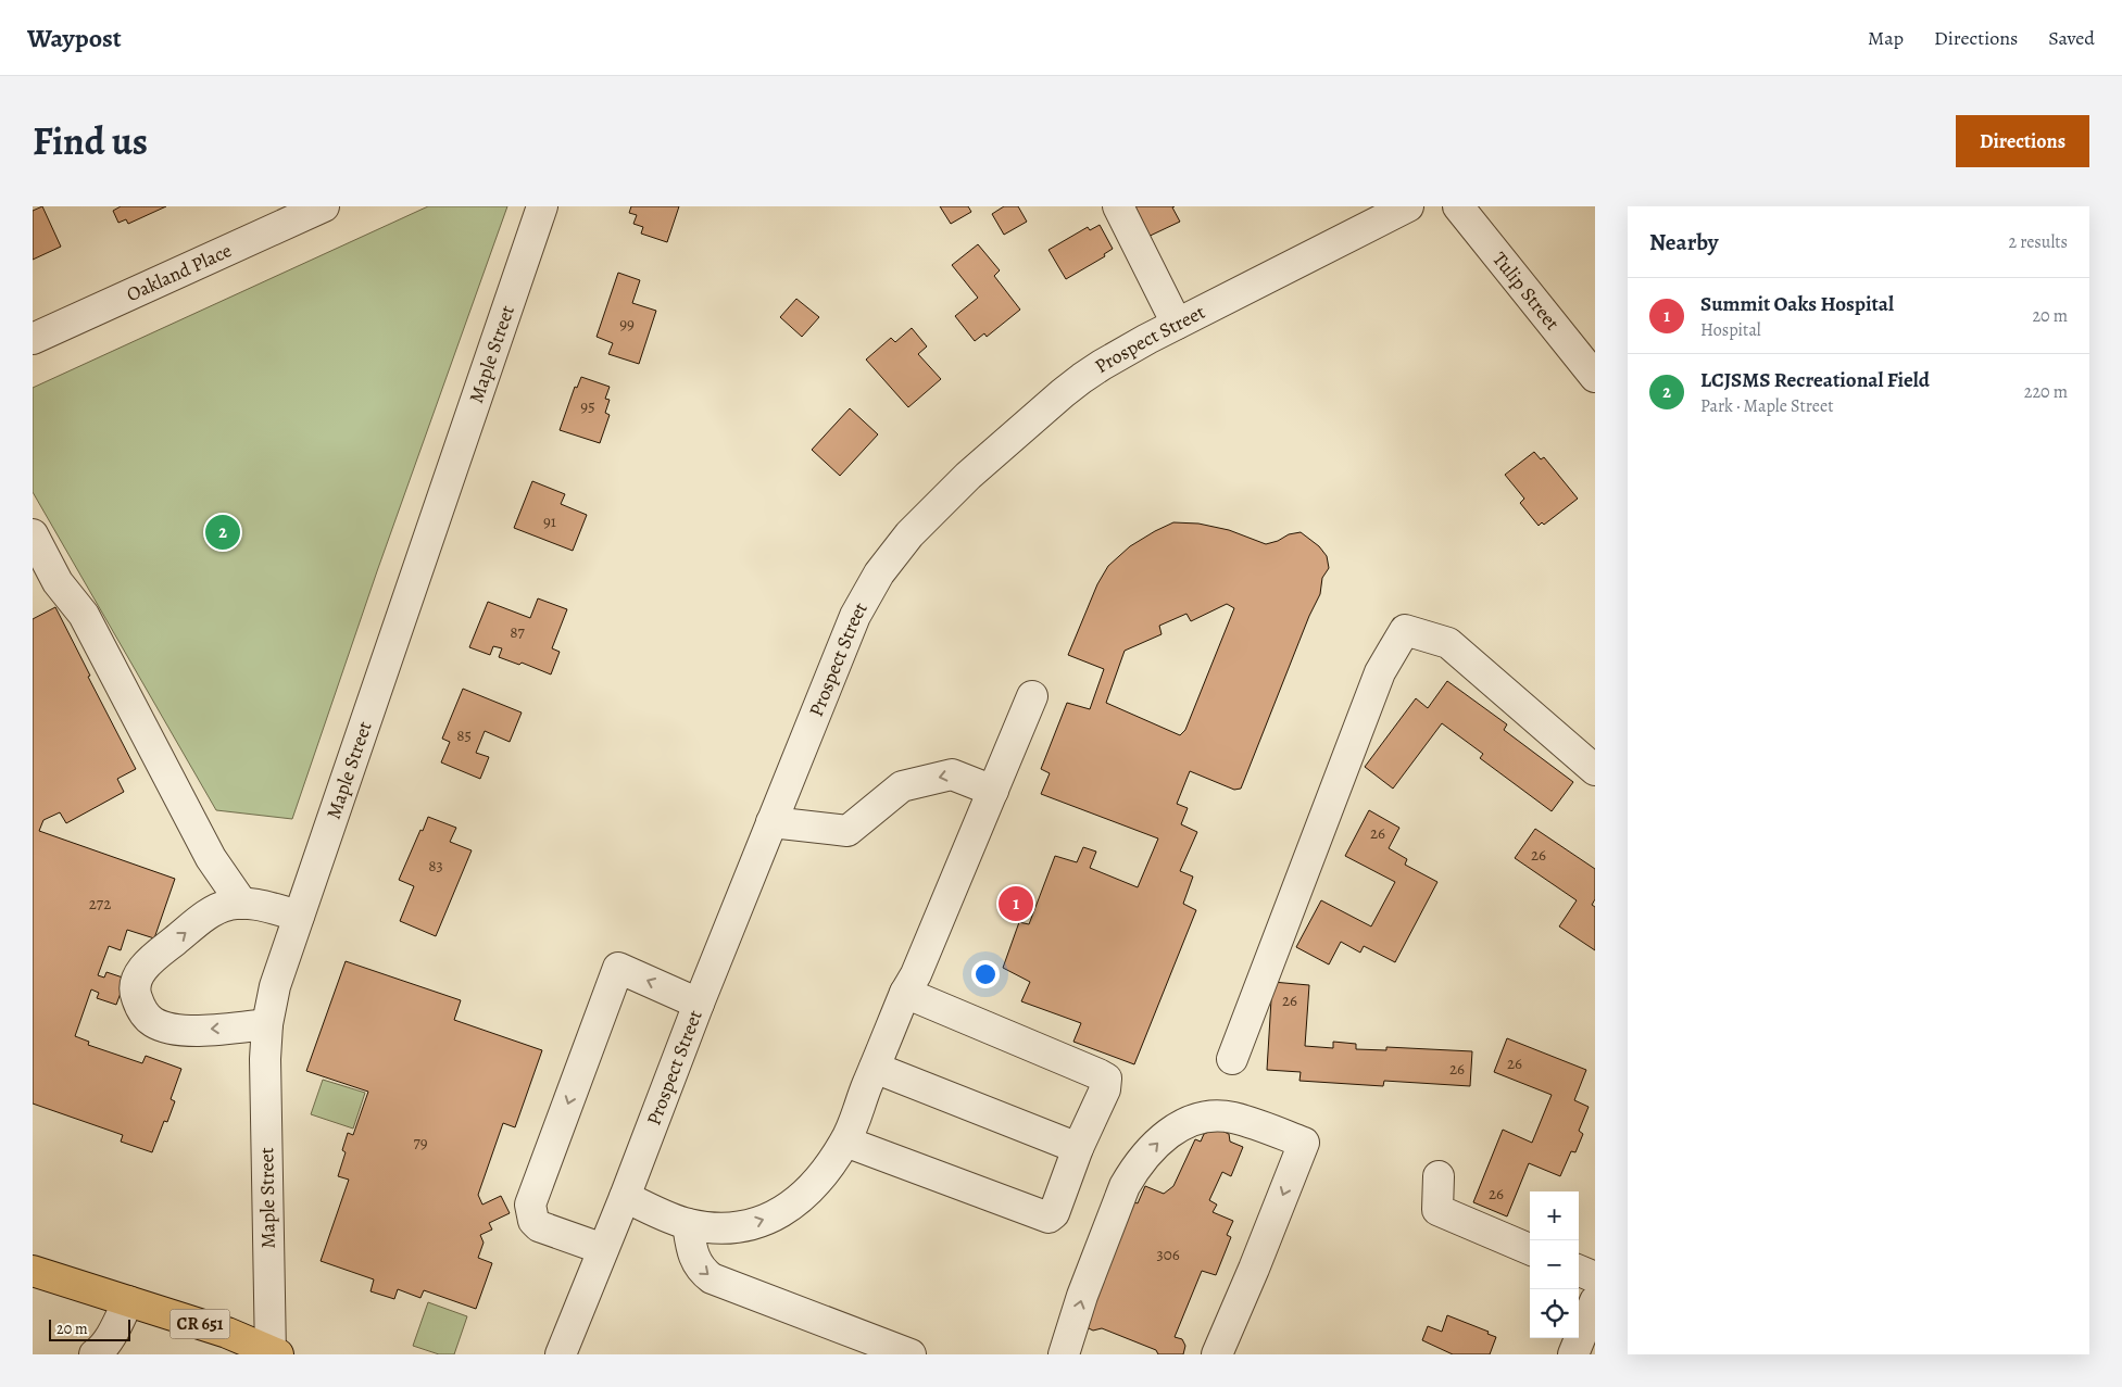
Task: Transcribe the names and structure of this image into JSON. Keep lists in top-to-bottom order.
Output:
{
  "streets": {
    "main road": ["CR 651"],
    "street": [
      "Oakland Place",
      "Tulip Street",
      "Prospect Street",
      "Maple Street"
    ]
  },
  "crossings": [
    ["Maple Street", "CR 651"]
  ],
  "house_numbers": [
    "99",
    "95",
    "91",
    "87",
    "85",
    "26",
    "26",
    "83",
    "272",
    "26",
    "26",
    "26",
    "79",
    "26",
    "306"
  ],
  "scale_bar": "20 m",
  "page": {
    "header": "Waypost",
    "nav": ["Map", "Directions", "Saved"],
    "title": "Find us",
    "buttons": "Directions",
    "heading": ["Nearby", "2 results"],
    "list": [
      {
        "mark": "1",
        "name": "Summit Oaks Hospital",
        "note": "Hospital",
        "value": "20 m"
      },
      {
        "mark": "2",
        "name": "LCJSMS Recreational Field",
        "note": "Park · Maple Street",
        "value": "220 m"
      }
    ],
    "pins": ["2", "1"],
    "map_buttons": ["+", "−"],
    "scale": "20 m"
  }
}
